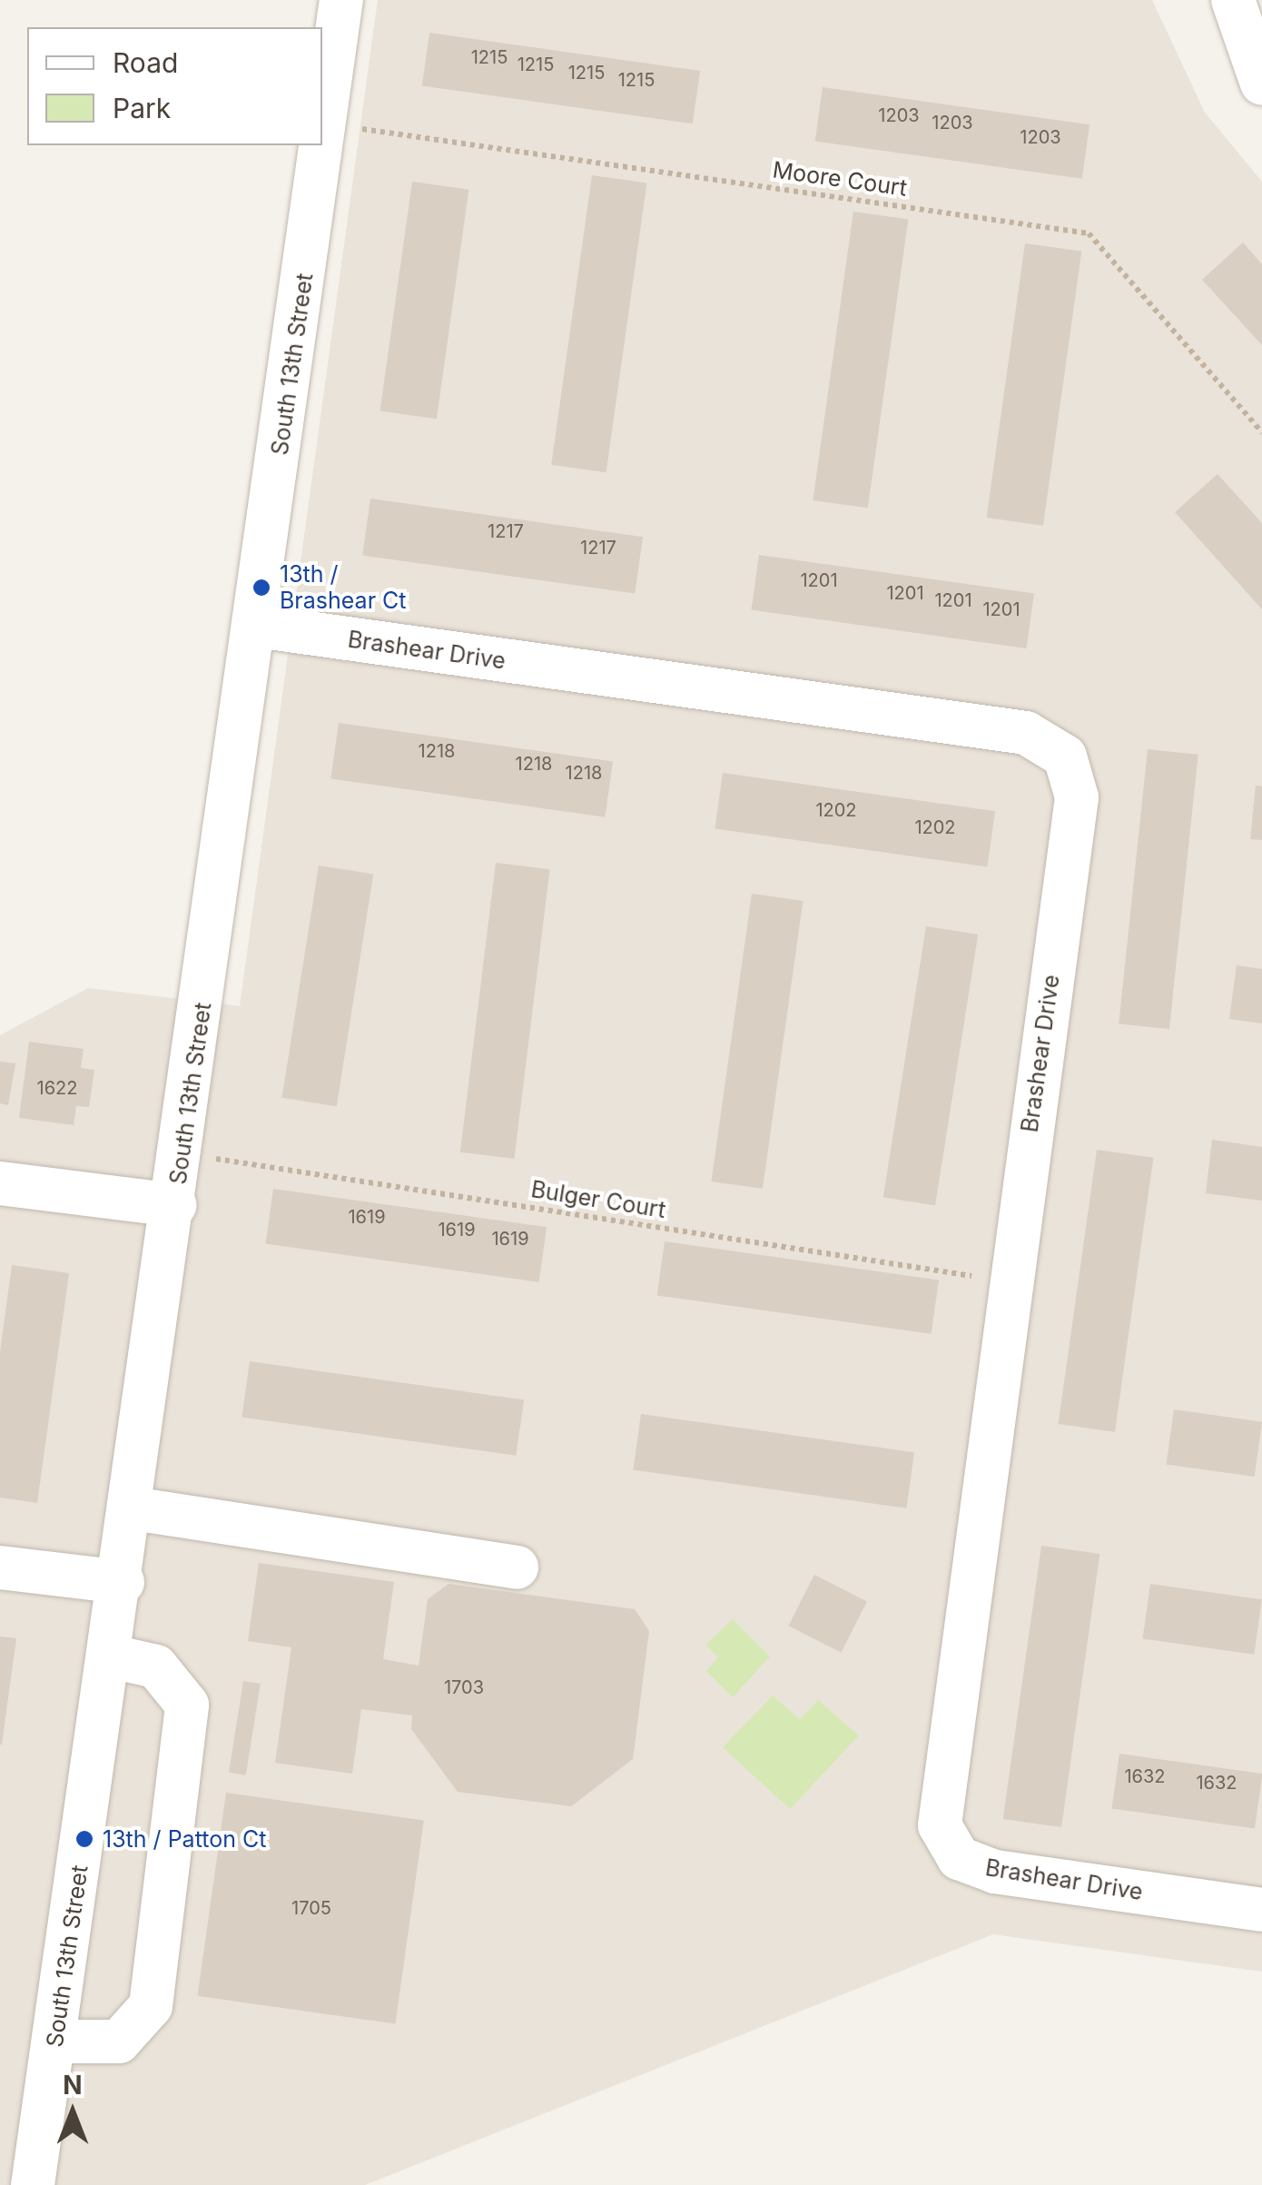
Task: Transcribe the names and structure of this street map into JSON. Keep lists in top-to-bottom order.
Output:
{
  "streets": {
    "street": ["South 13th Street", "Brashear Drive"],
    "path": ["Moore Court", "Bulger Court"]
  },
  "crossings": [
    ["Moore Court", "South 13th Street"],
    ["South 13th Street", "Brashear Drive"],
    ["South 13th Street", "Bulger Court"],
    ["Brashear Drive", "Bulger Court"]
  ],
  "places": ["13th / Brashear Ct", "13th / Patton Ct"],
  "house_numbers": [
    "1215",
    "1215",
    "1215",
    "1215",
    "1203",
    "1203",
    "1203",
    "1217",
    "1217",
    "1201",
    "1201",
    "1201",
    "1201",
    "1218",
    "1218",
    "1218",
    "1202",
    "1202",
    "1622",
    "1619",
    "1619",
    "1619",
    "1703",
    "1632",
    "1632",
    "1705"
  ],
  "legend": ["Road", "Park"],
  "north": "top"
}
